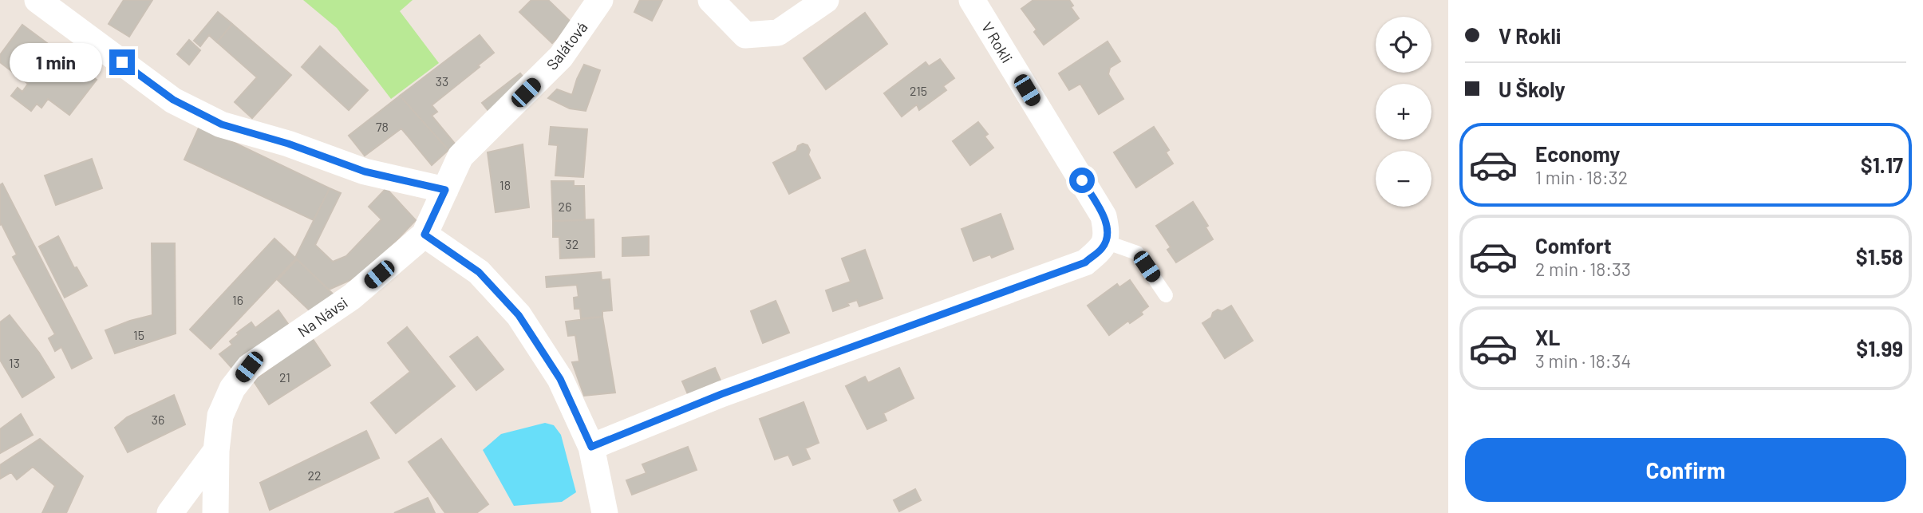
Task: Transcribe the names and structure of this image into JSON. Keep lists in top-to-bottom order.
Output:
{
  "streets": {
    "street": ["V Rokli", "Salátová", "Na Návsi"]
  },
  "crossings": [
    ["Salátová", "Na Návsi"]
  ],
  "house_numbers": [
    "33",
    "215",
    "78",
    "18",
    "26",
    "32",
    "16",
    "15",
    "13",
    "21",
    "36",
    "22"
  ],
  "page": {
    "banner": ["V Rokli", "U Školy"],
    "map_buttons": ["+", "−"],
    "bubble": "1 min",
    "list": [
      {
        "name": "Economy",
        "note": "1 min · 18:32",
        "value": "$1.17"
      },
      {
        "name": "Comfort",
        "note": "2 min · 18:33",
        "value": "$1.58"
      },
      {
        "name": "XL",
        "note": "3 min · 18:34",
        "value": "$1.99"
      }
    ],
    "buttons": "Confirm"
  }
}
